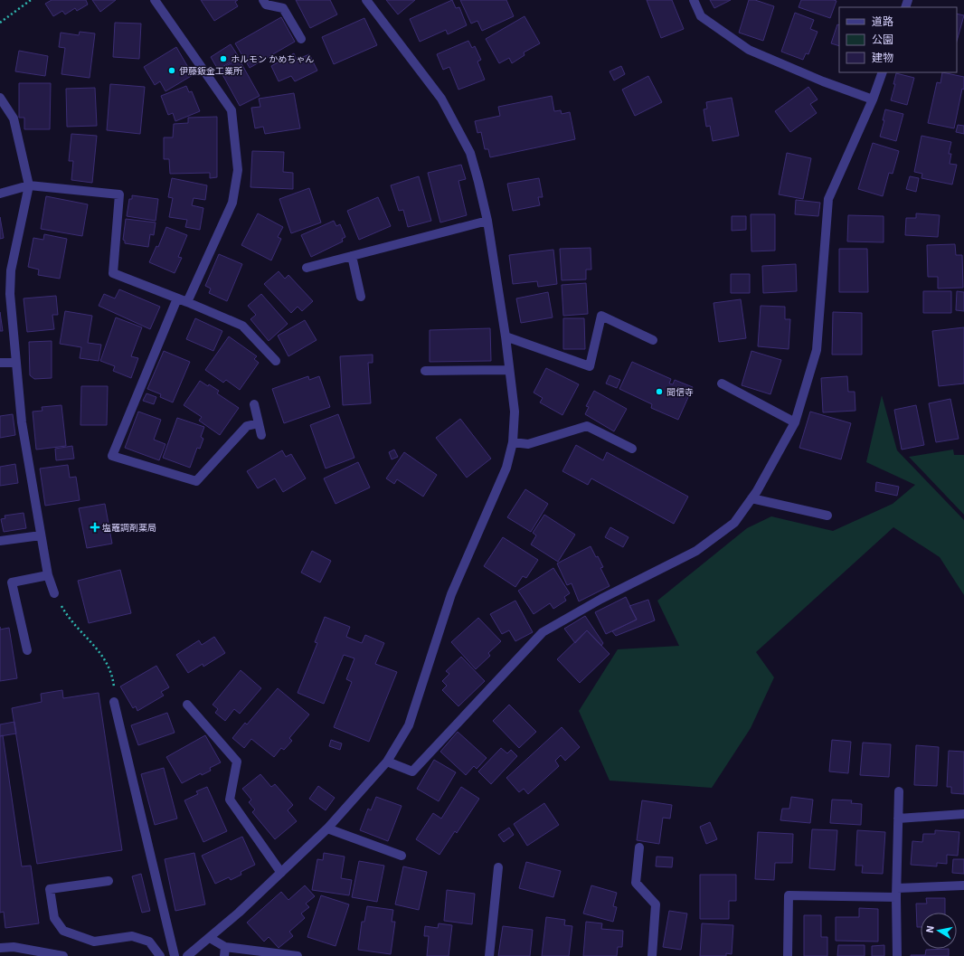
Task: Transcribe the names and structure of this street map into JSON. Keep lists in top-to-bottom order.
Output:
{
  "places": {
    "other": ["ホルモン かめちゃん", "伊藤鈑金工業所", "聞信寺"],
    "health": ["塩竈調剤薬局"]
  },
  "legend": ["道路", "公園", "建物"],
  "north": "left"
}
